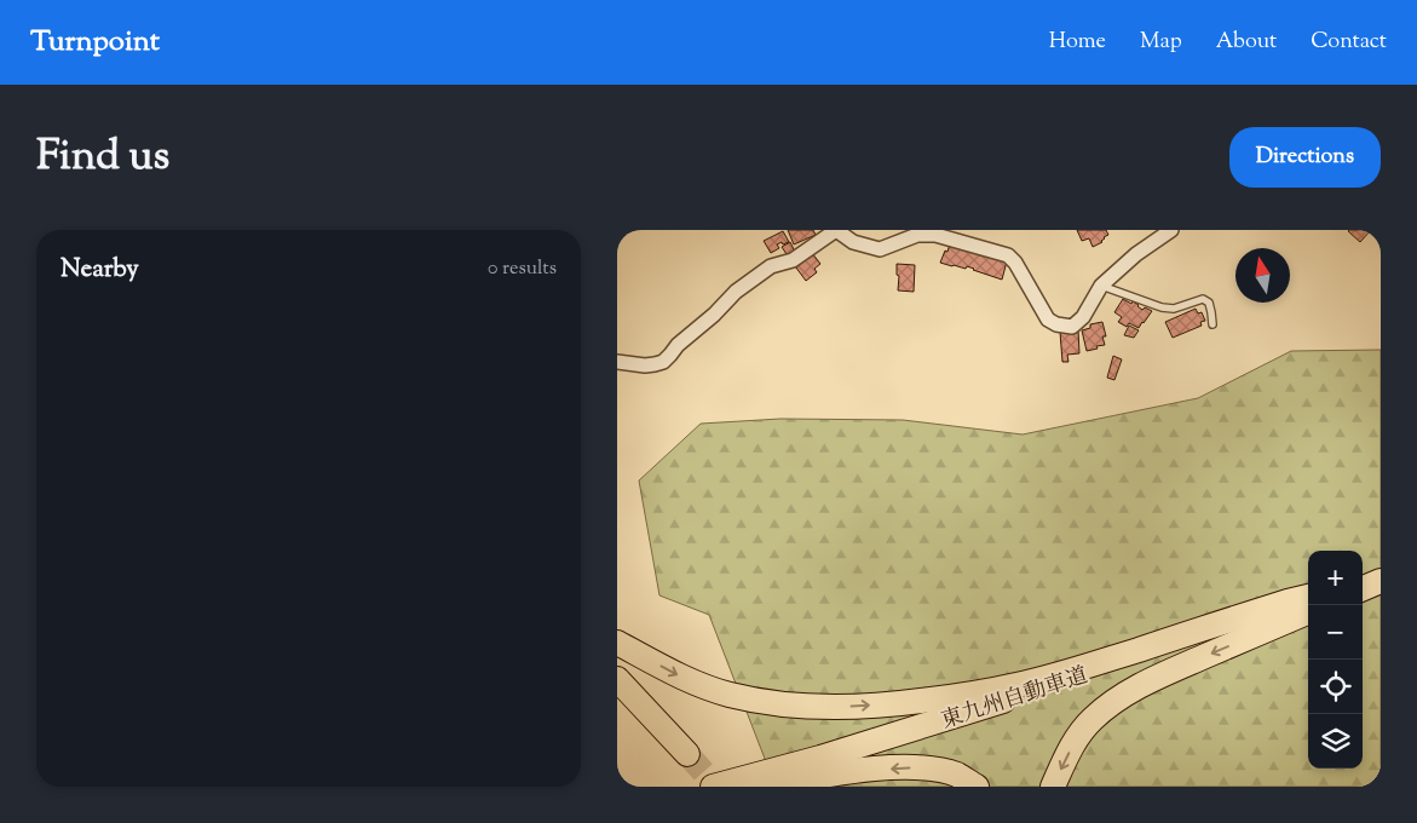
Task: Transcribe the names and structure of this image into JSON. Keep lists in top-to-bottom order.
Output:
{
  "streets": {
    "highway": ["東九州自動車道"]
  },
  "north": "top",
  "page": {
    "header": "Turnpoint",
    "nav": [
      "Home",
      "Map",
      "About",
      "Contact"
    ],
    "title": "Find us",
    "buttons": "Directions",
    "heading": ["Nearby", "0 results"],
    "map_buttons": ["+", "−"]
  }
}
